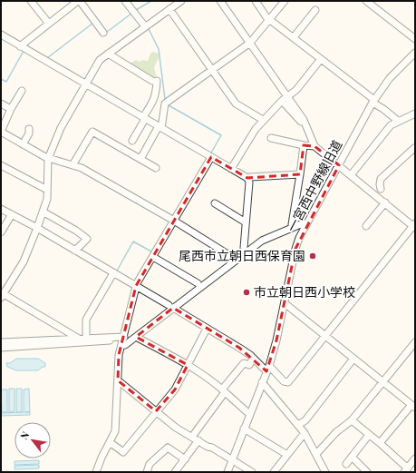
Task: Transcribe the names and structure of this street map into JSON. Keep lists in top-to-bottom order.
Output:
{
  "streets": {
    "street": ["一宮西中野線旧道"]
  },
  "places": ["尾西市立朝日西保育園", "市立朝日西小学校"],
  "north": "top left"
}
